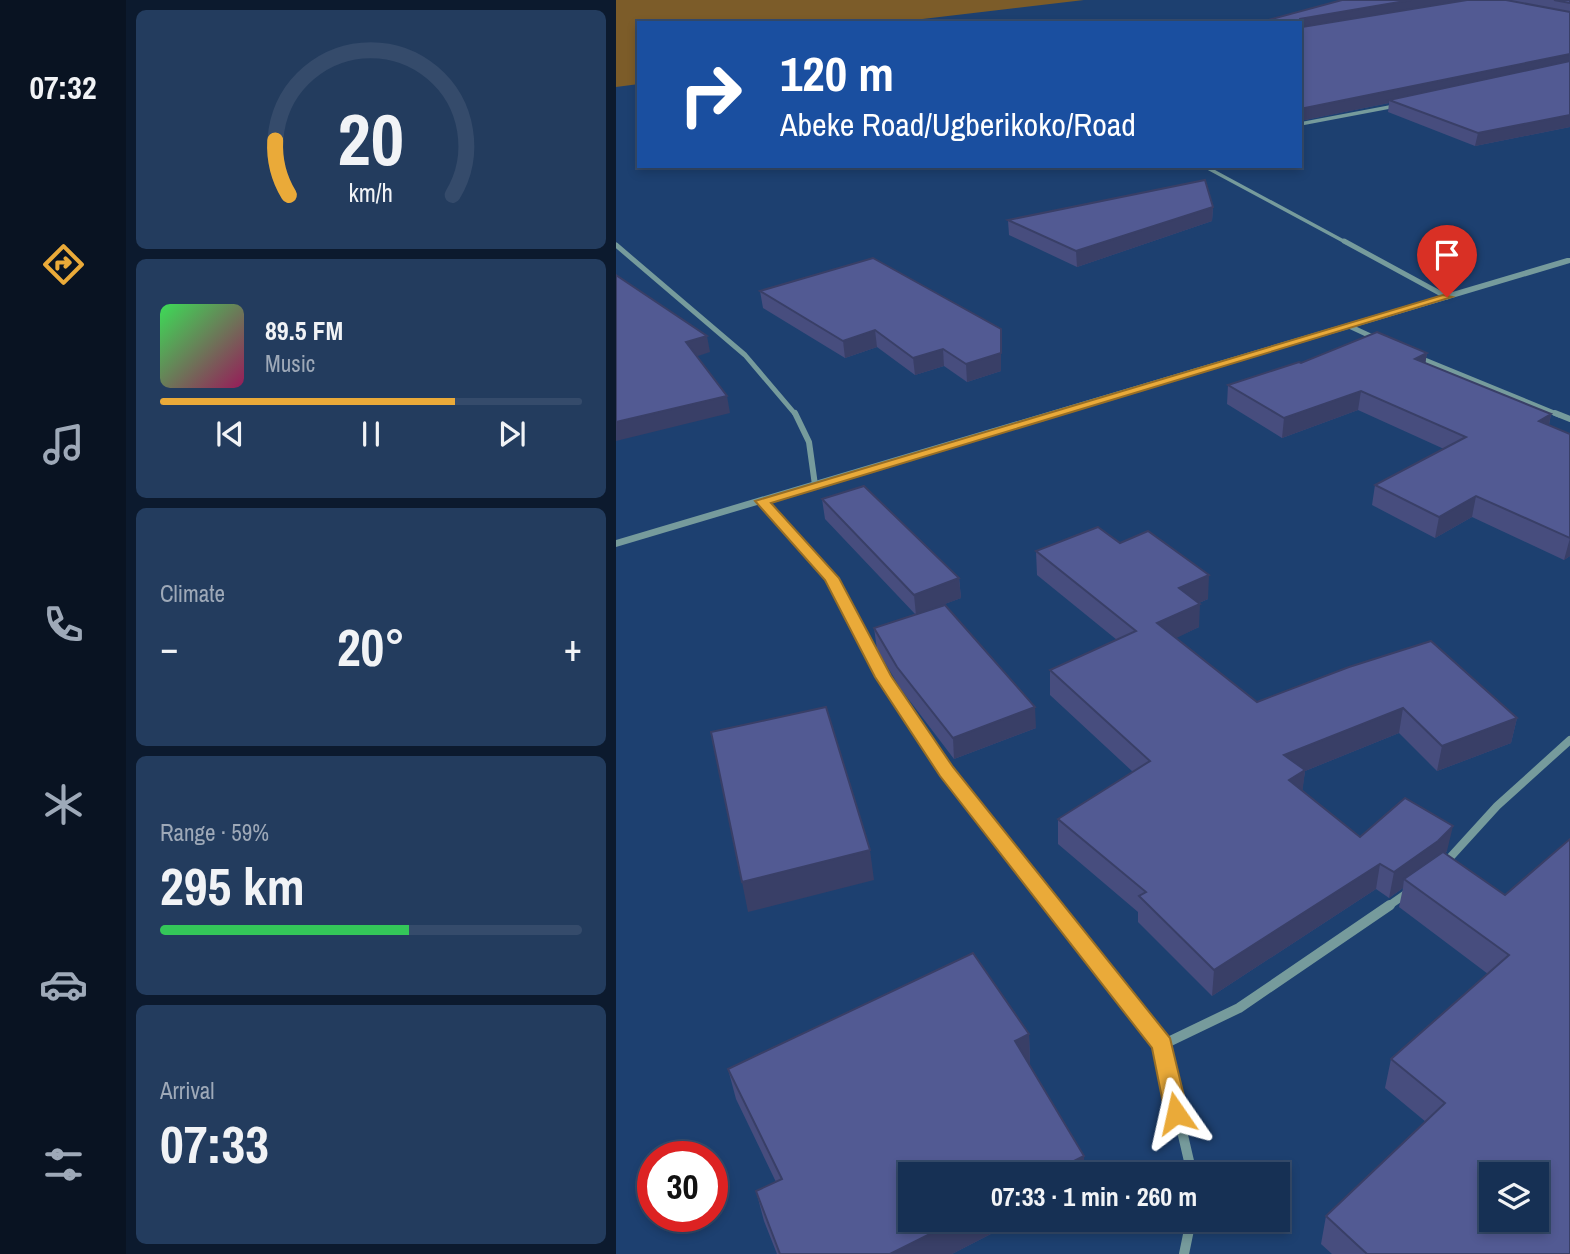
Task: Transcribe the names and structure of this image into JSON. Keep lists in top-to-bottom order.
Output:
{
  "page": {
    "tabs": "07:32",
    "turn": ["120 m", "Abeke Road/Ugberikoko/Road"],
    "song": ["89.5 FM", "Music"],
    "tile": [
      "Climate",
      ["Range · 59%", "295 km"],
      ["Arrival", "07:33"]
    ],
    "heat": ["−", "20°", "+"],
    "limit": "30",
    "trip": "07:33 · 1 min · 260 m",
    "gauge": ["20", "km/h"]
  }
}
